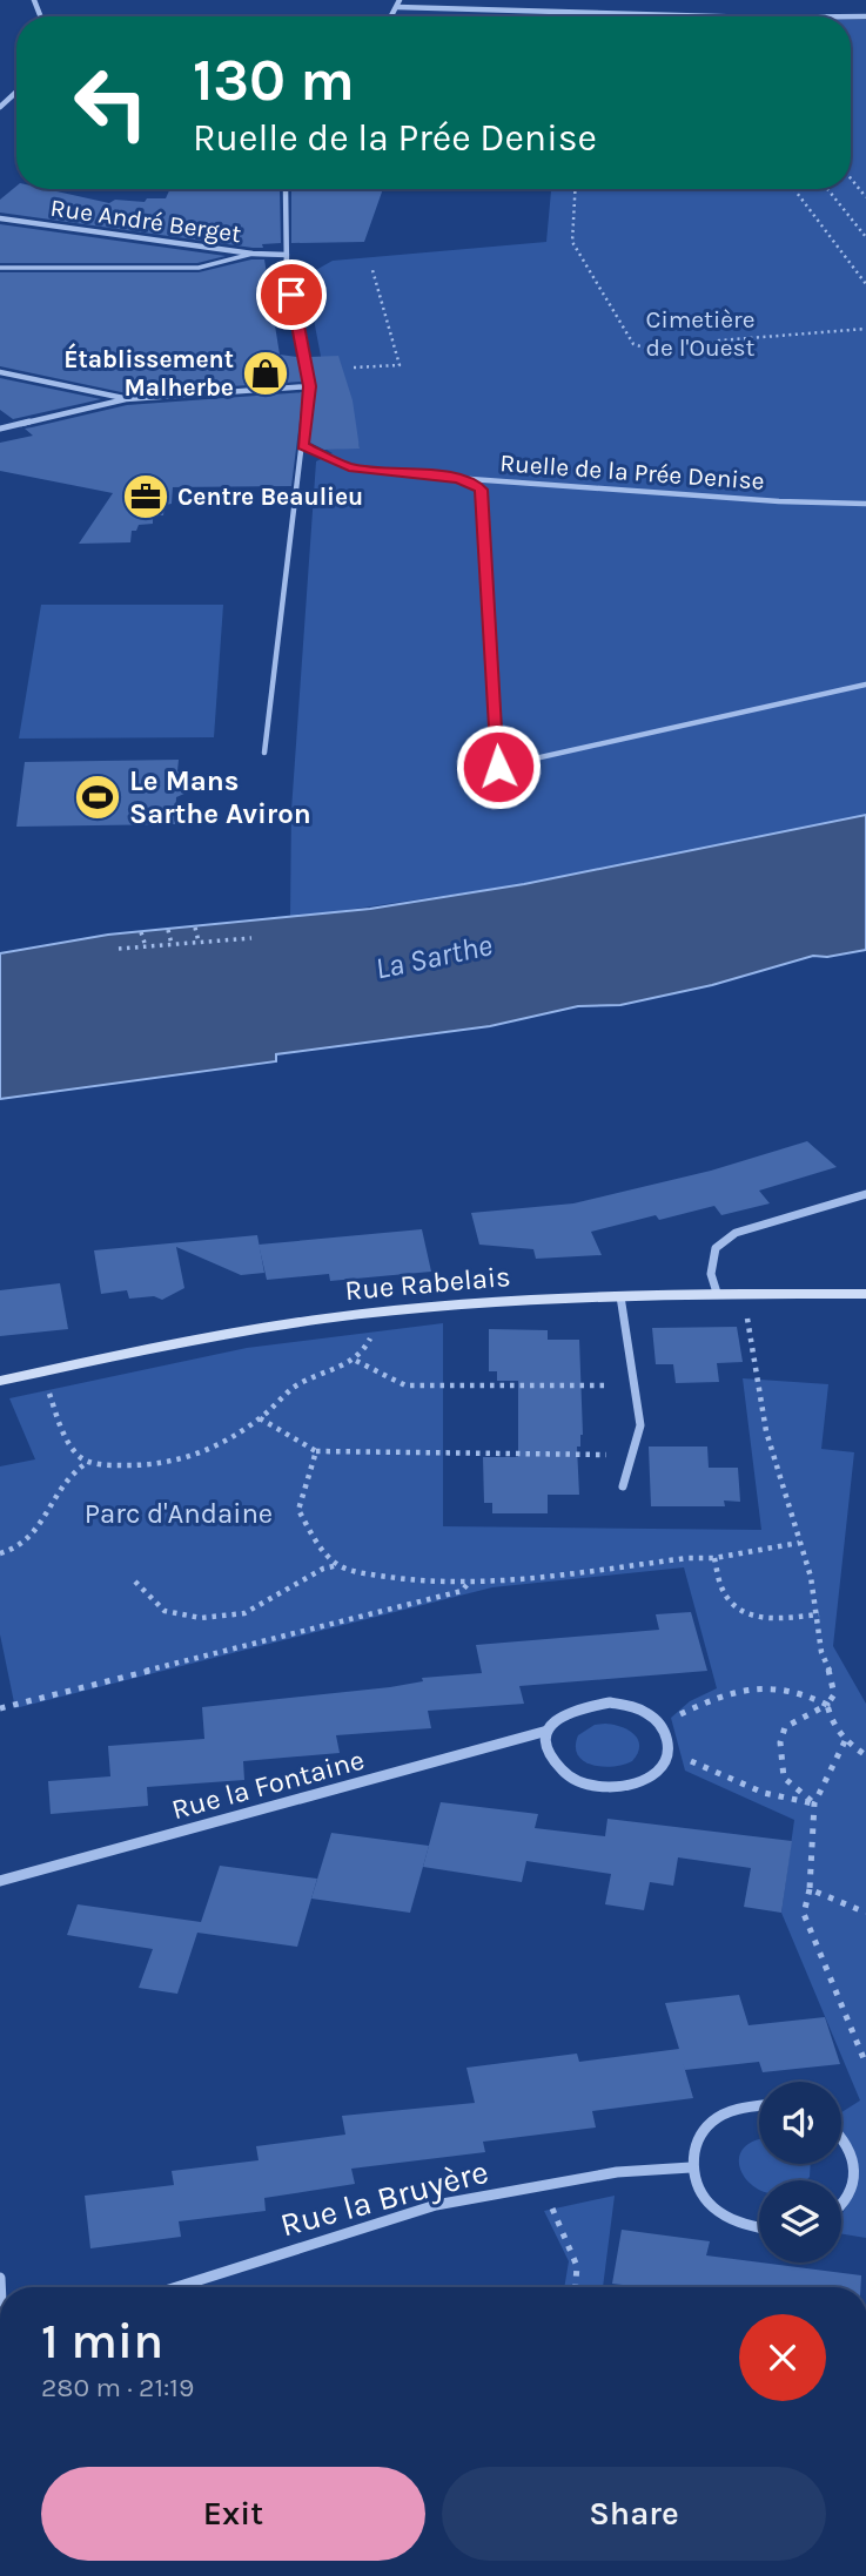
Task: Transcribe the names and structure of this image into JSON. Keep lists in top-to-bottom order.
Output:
{
  "streets": {
    "street": [
      "Rue André Berget",
      "Rue Rabelais",
      "Rue la Fontaine",
      "Rue la Bruyère"
    ],
    "lane": ["Ruelle de la Prée Denise"]
  },
  "water": ["La Sarthe"],
  "parks": ["Cimetière de l'Ouest", "Parc d'Andaine"],
  "places": {
    "shop": ["Établissement Malherbe"],
    "office": ["Centre Beaulieu"],
    "sports": ["Le Mans Sarthe Aviron"]
  },
  "page": {
    "turn": ["130 m", "Ruelle de la Prée Denise"],
    "heading": ["1 min", "280 m · 21:19"],
    "buttons": ["Exit", "Share"]
  }
}
